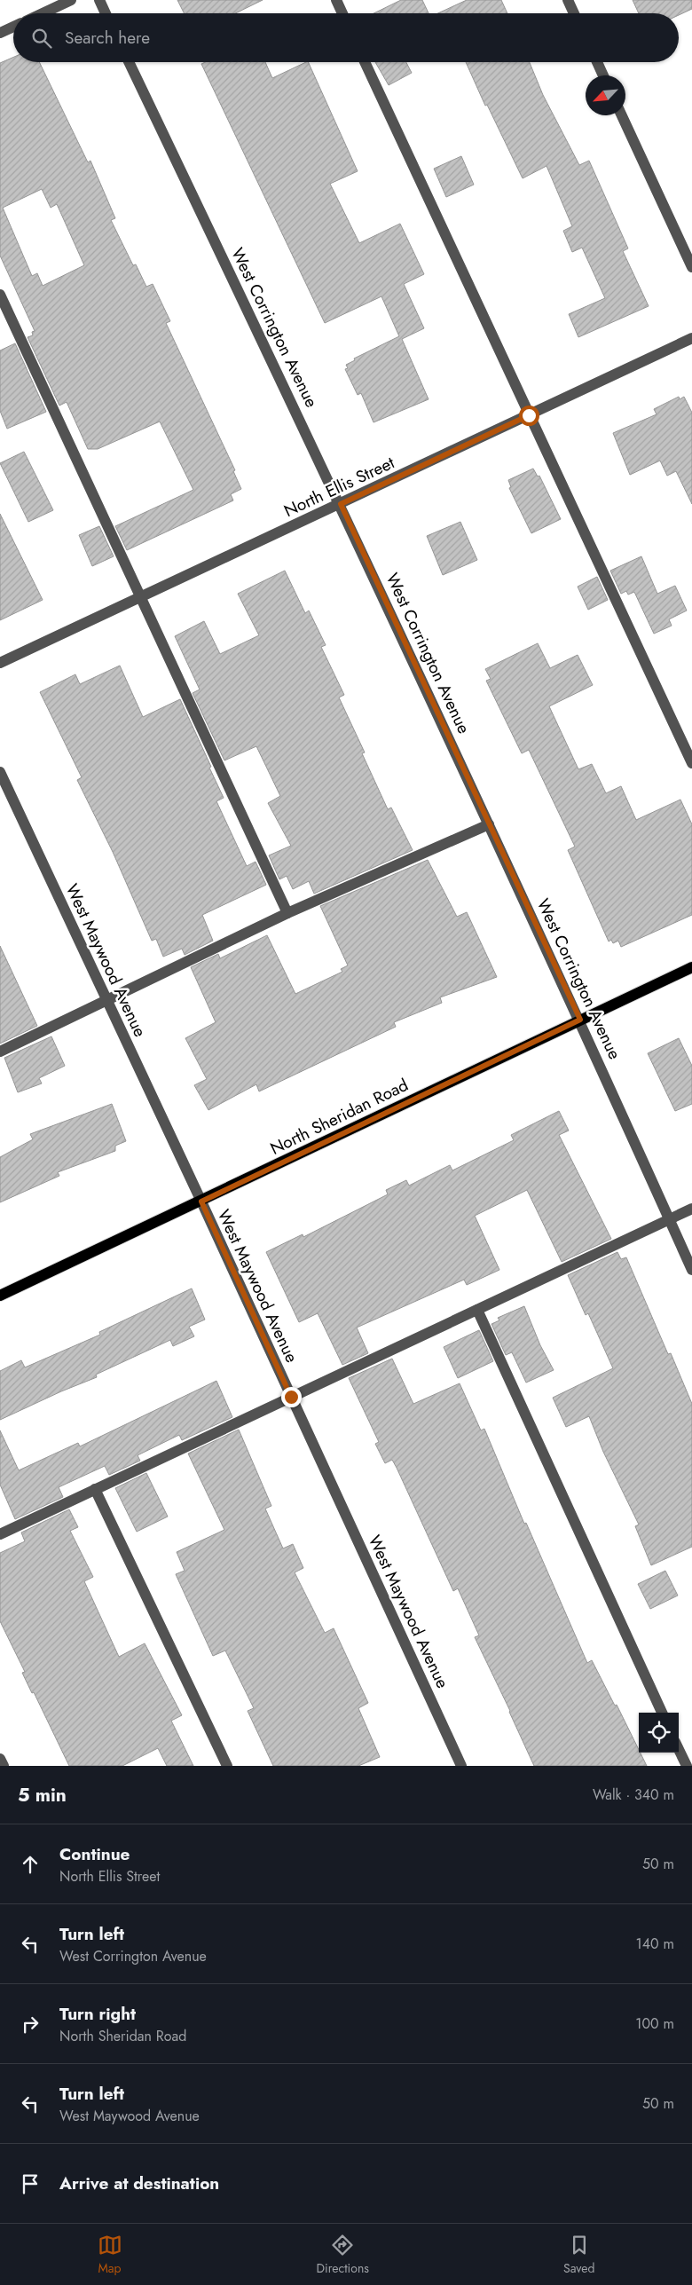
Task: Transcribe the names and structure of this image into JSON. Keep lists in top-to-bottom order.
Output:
{
  "streets": {
    "main road": ["North Sheridan Road"],
    "street": ["West Corrington Avenue", "North Ellis Street", "West Maywood Avenue"]
  },
  "crossings": [
    ["West Corrington Avenue", "North Ellis Street"],
    ["West Corrington Avenue", "North Sheridan Road"],
    ["West Maywood Avenue", "North Sheridan Road"]
  ],
  "north": "bottom left",
  "page": {
    "search": "Search here",
    "heading": ["5 min", "Walk · 340 m"],
    "list": [
      ["Continue", "North Ellis Street", "50 m"],
      ["Turn left", "West Corrington Avenue", "140 m"],
      ["Turn right", "North Sheridan Road", "100 m"],
      ["Turn left", "West Maywood Avenue", "50 m"],
      "Arrive at destination"
    ],
    "nav": ["Map", "Directions", "Saved"]
  }
}
